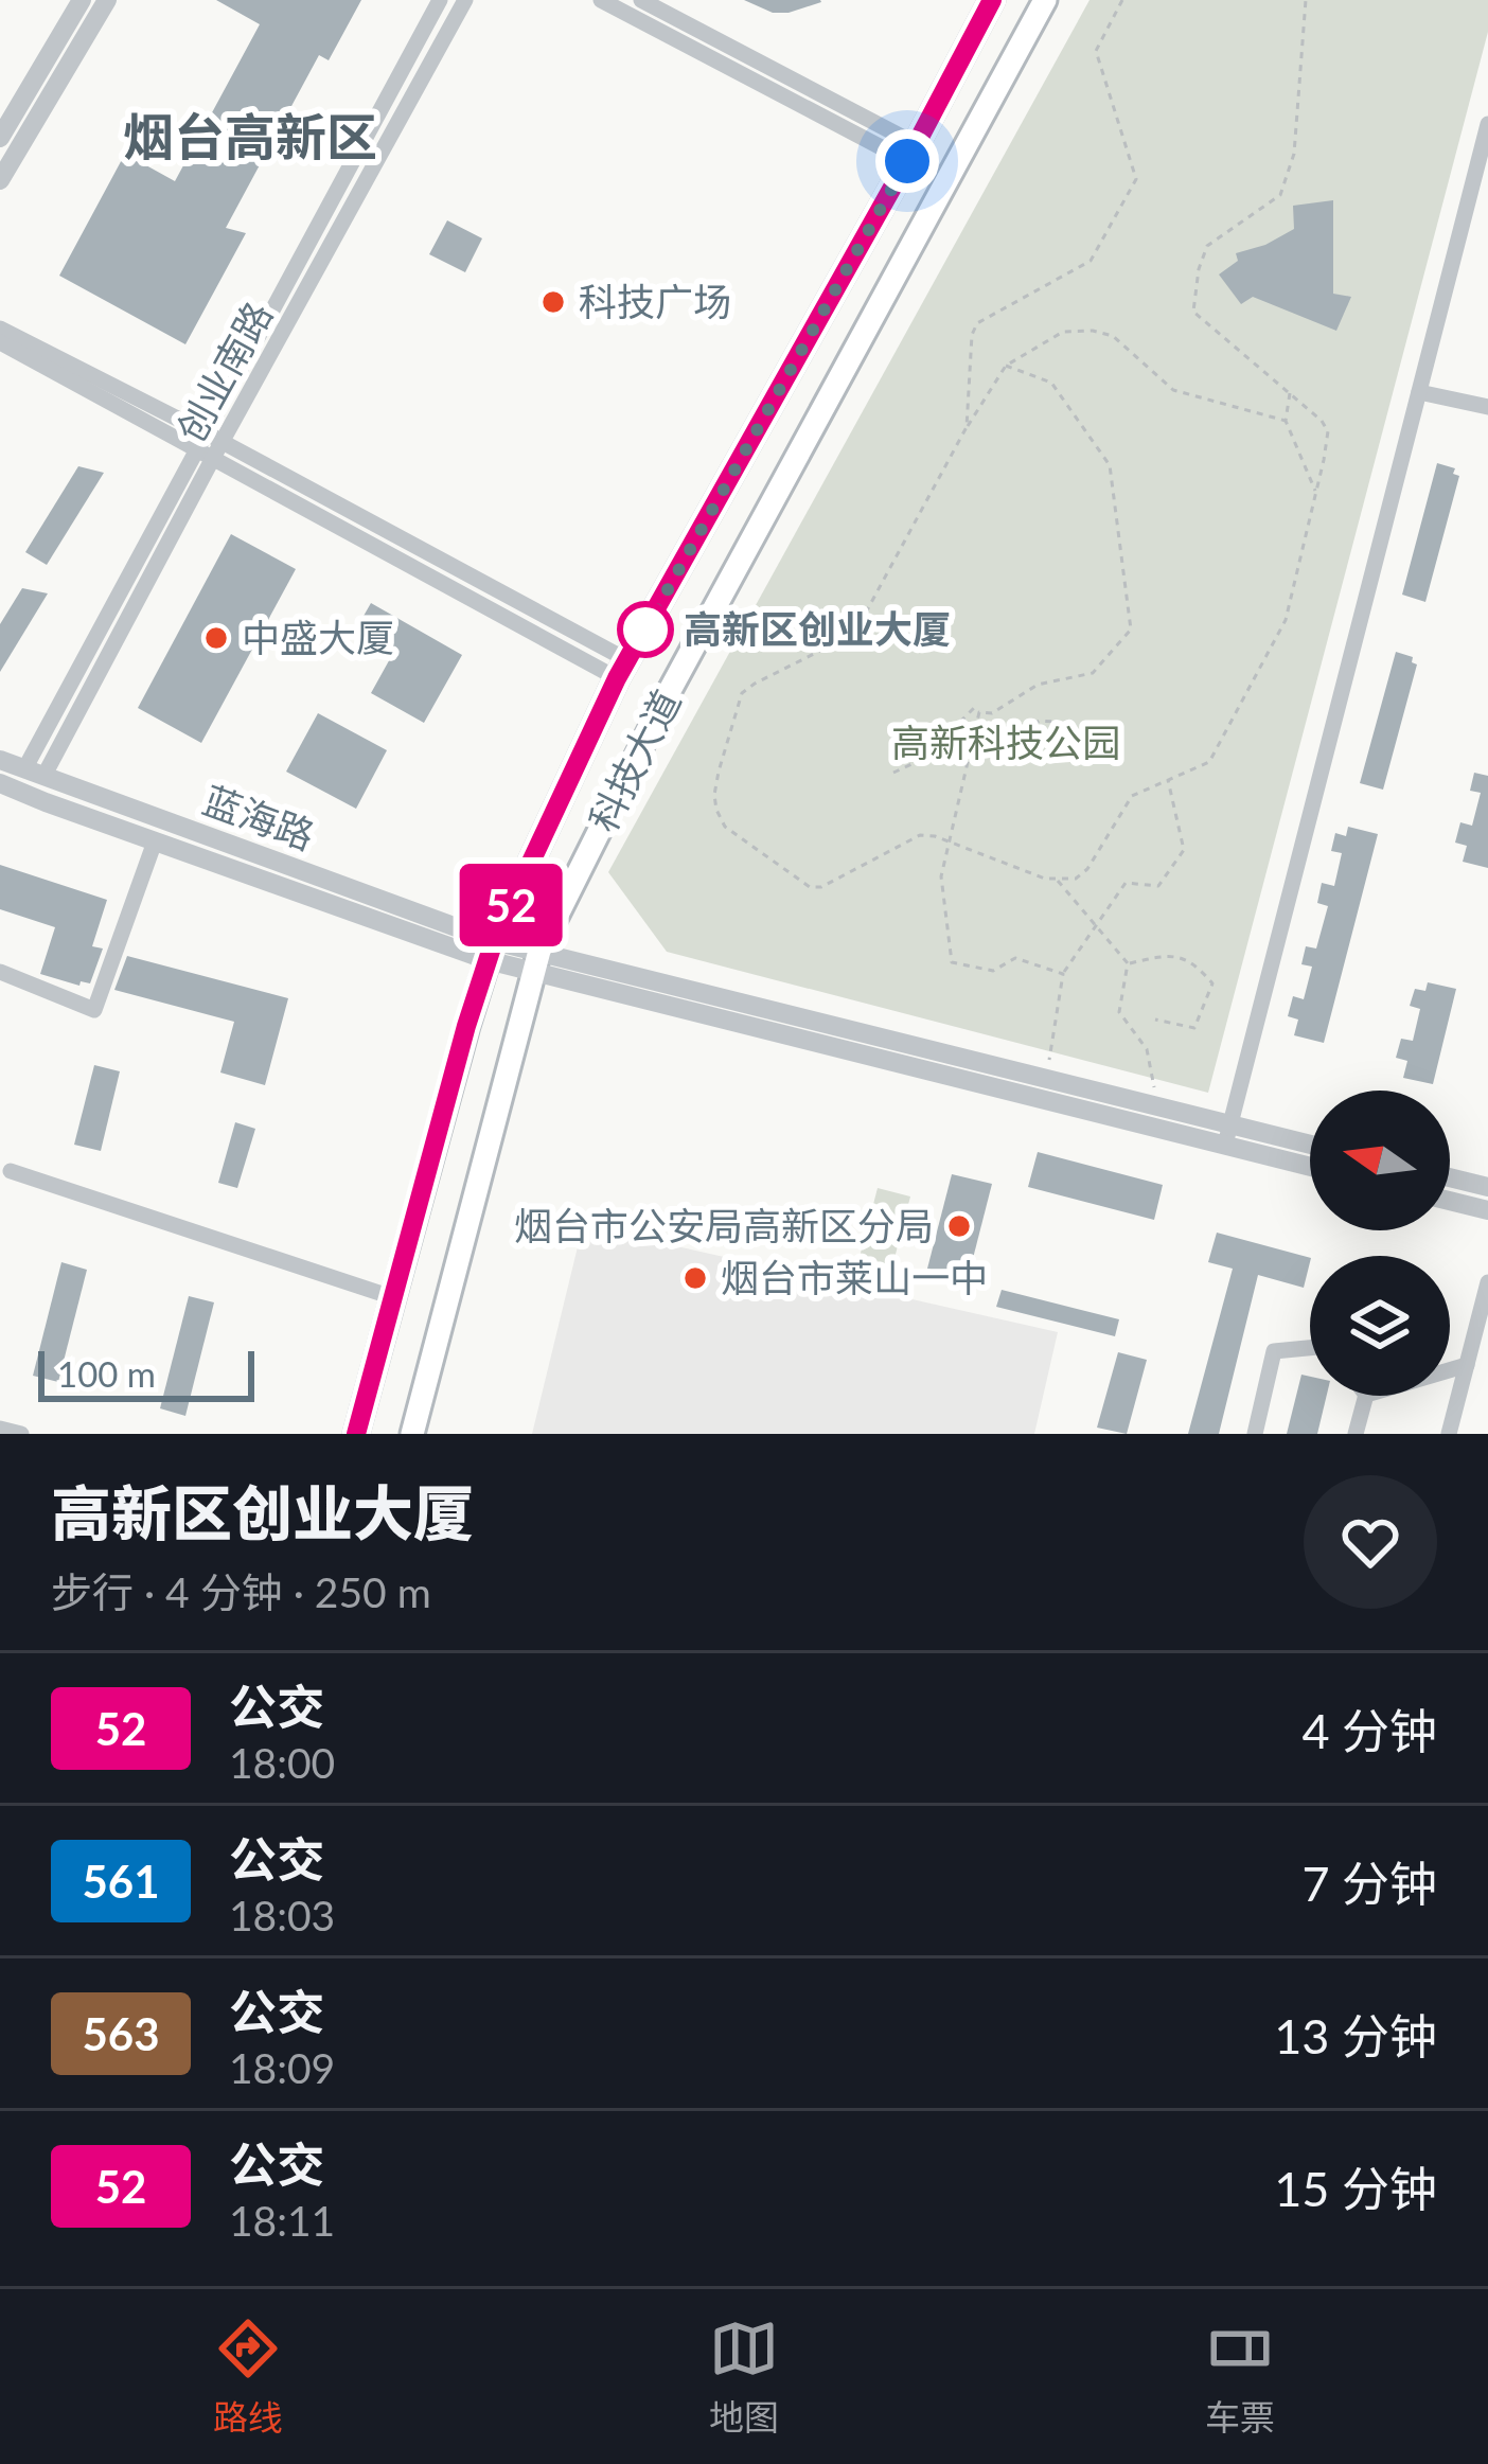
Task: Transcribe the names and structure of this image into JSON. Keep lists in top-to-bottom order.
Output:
{
  "streets": {
    "main road": ["科技大道"],
    "street": ["创业南路", "蓝海路"]
  },
  "crossings": [
    ["创业南路", "蓝海路"],
    ["科技大道", "蓝海路"]
  ],
  "districts": ["烟台高新区"],
  "parks": ["高新科技公园"],
  "places": [
    "科技广场",
    "高新区创业大厦",
    "中盛大厦",
    "烟台市公安局高新区分局",
    "烟台市莱山一中"
  ],
  "lines": ["bus line 52"],
  "scale_bar": "100 m",
  "north": "left",
  "page": {
    "on_map": "52",
    "scale": "100 m",
    "heading": ["高新区创业大厦", "步行 · 4 分钟 · 250 m"],
    "list": [
      {
        "mark": "52",
        "name": "公交",
        "note": "18:00",
        "value": "4 分钟"
      },
      {
        "mark": "561",
        "name": "公交",
        "note": "18:03",
        "value": "7 分钟"
      },
      {
        "mark": "563",
        "name": "公交",
        "note": "18:09",
        "value": "13 分钟"
      },
      {
        "mark": "52",
        "name": "公交",
        "note": "18:11",
        "value": "15 分钟"
      }
    ],
    "tabs": ["路线", "地图", "车票"]
  }
}
